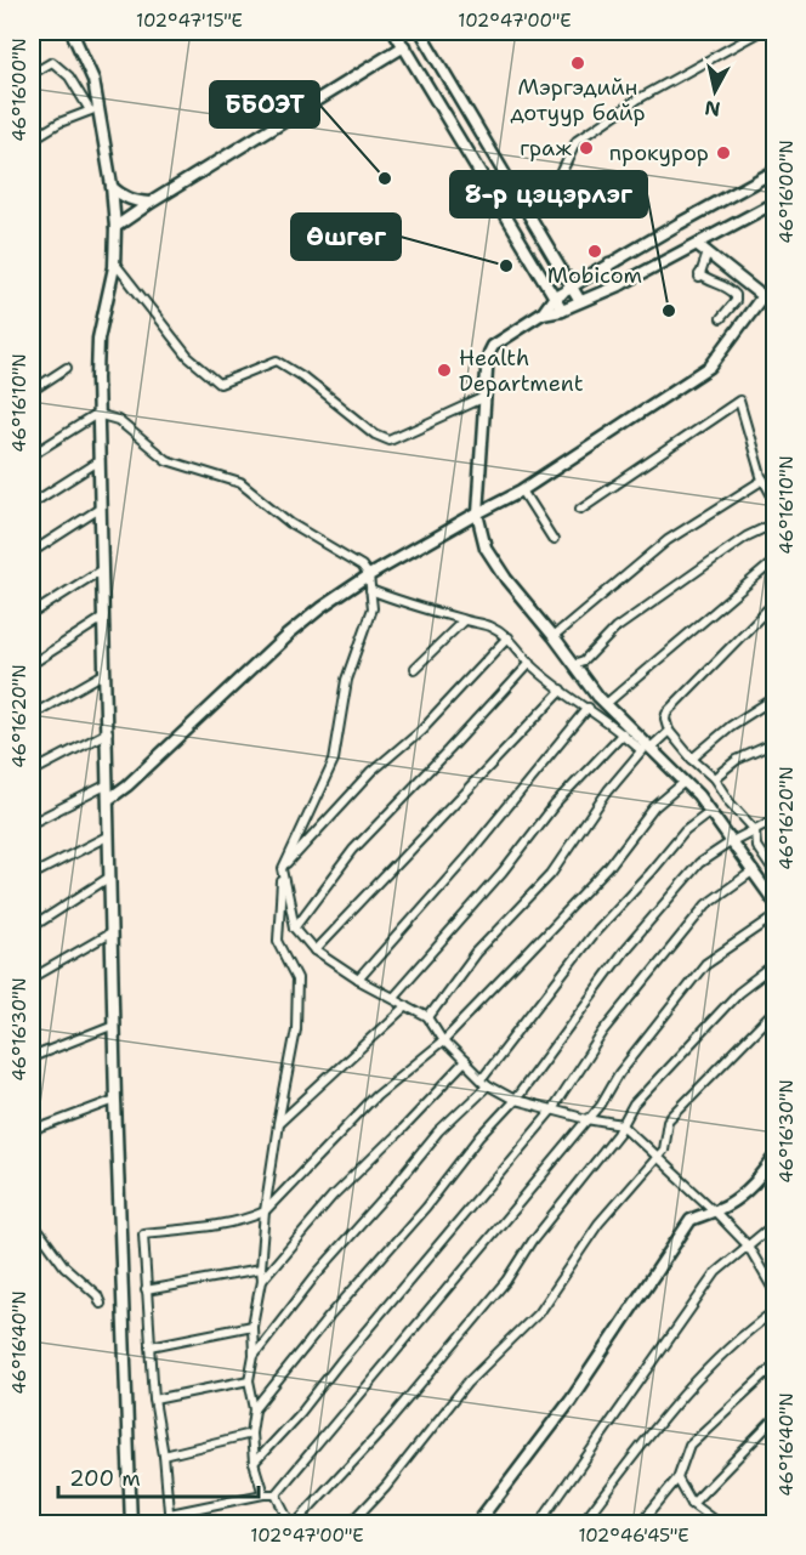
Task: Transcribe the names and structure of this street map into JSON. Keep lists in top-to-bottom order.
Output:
{
  "places": [
    "Мэргэдийн дотуур байр",
    "граж",
    "прокурор",
    "ББОЭТ",
    "Mobicom",
    "Өшгөг",
    "8-р цэцэрлэг",
    "Health Department"
  ],
  "scale_bar": "200 m",
  "north": "bottom",
  "coordinates": [
    "102°47'15\"E",
    "102°47'00\"E",
    "46°16'00\"N",
    "46°16'10\"N",
    "46°16'20\"N",
    "46°16'30\"N",
    "46°16'40\"N",
    "102°46'45\"E"
  ]
}
